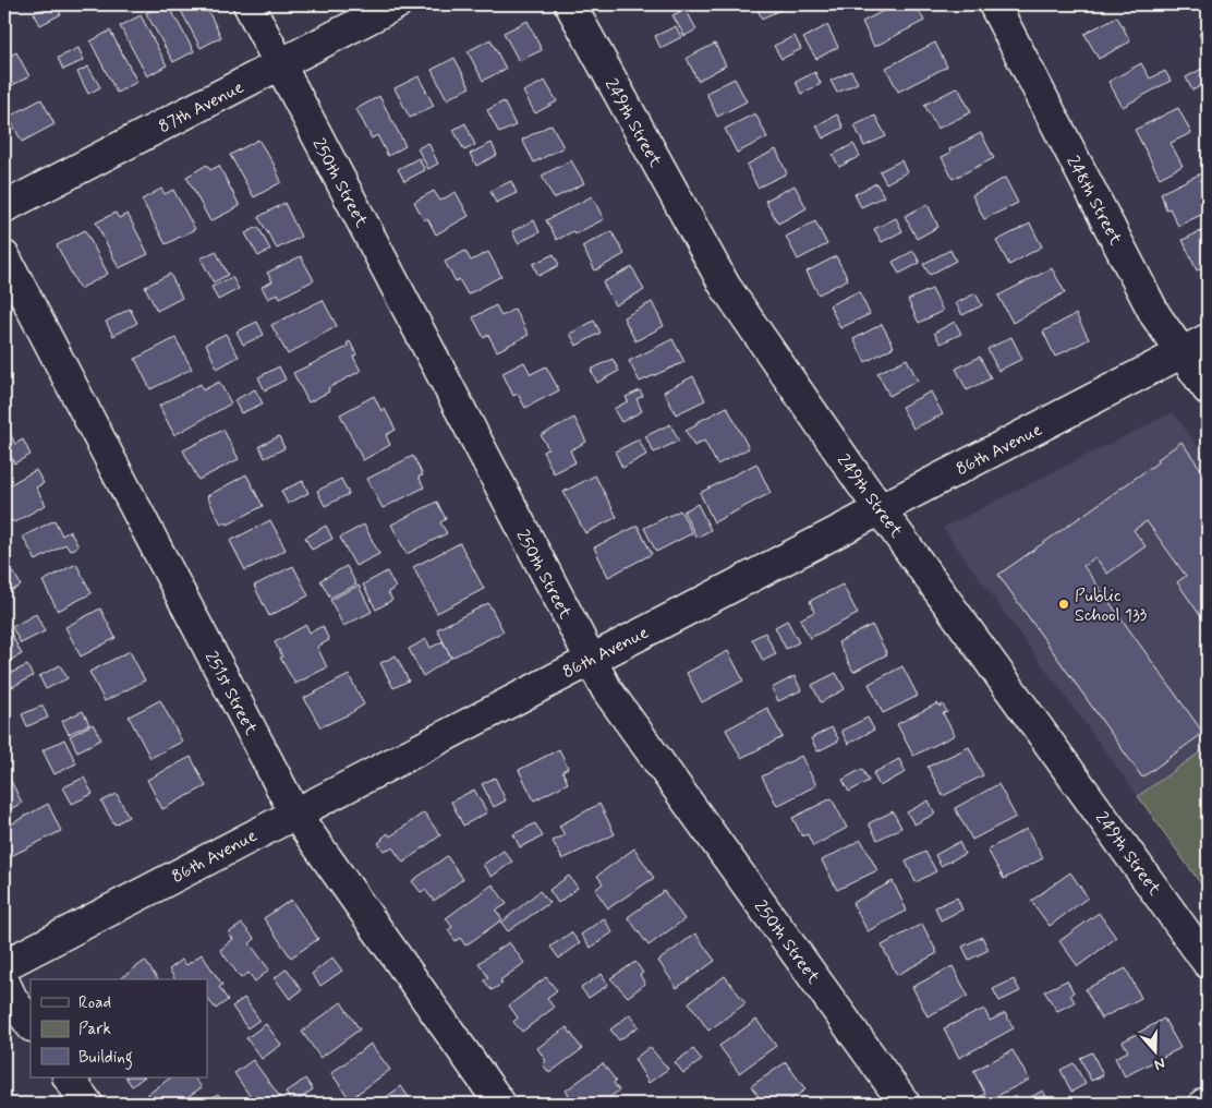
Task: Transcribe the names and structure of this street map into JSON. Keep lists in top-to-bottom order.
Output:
{
  "streets": {
    "street": [
      "87th Avenue",
      "249th Street",
      "250th Street",
      "248th Street",
      "86th Avenue",
      "251st Street"
    ]
  },
  "crossings": [
    ["87th Avenue", "250th Street"],
    ["249th Street", "86th Avenue"],
    ["250th Street", "86th Avenue"],
    ["248th Street", "86th Avenue"],
    ["86th Avenue", "251st Street"]
  ],
  "places": ["Public School 133"],
  "legend": ["Road", "Park", "Building"],
  "north": "bottom"
}
